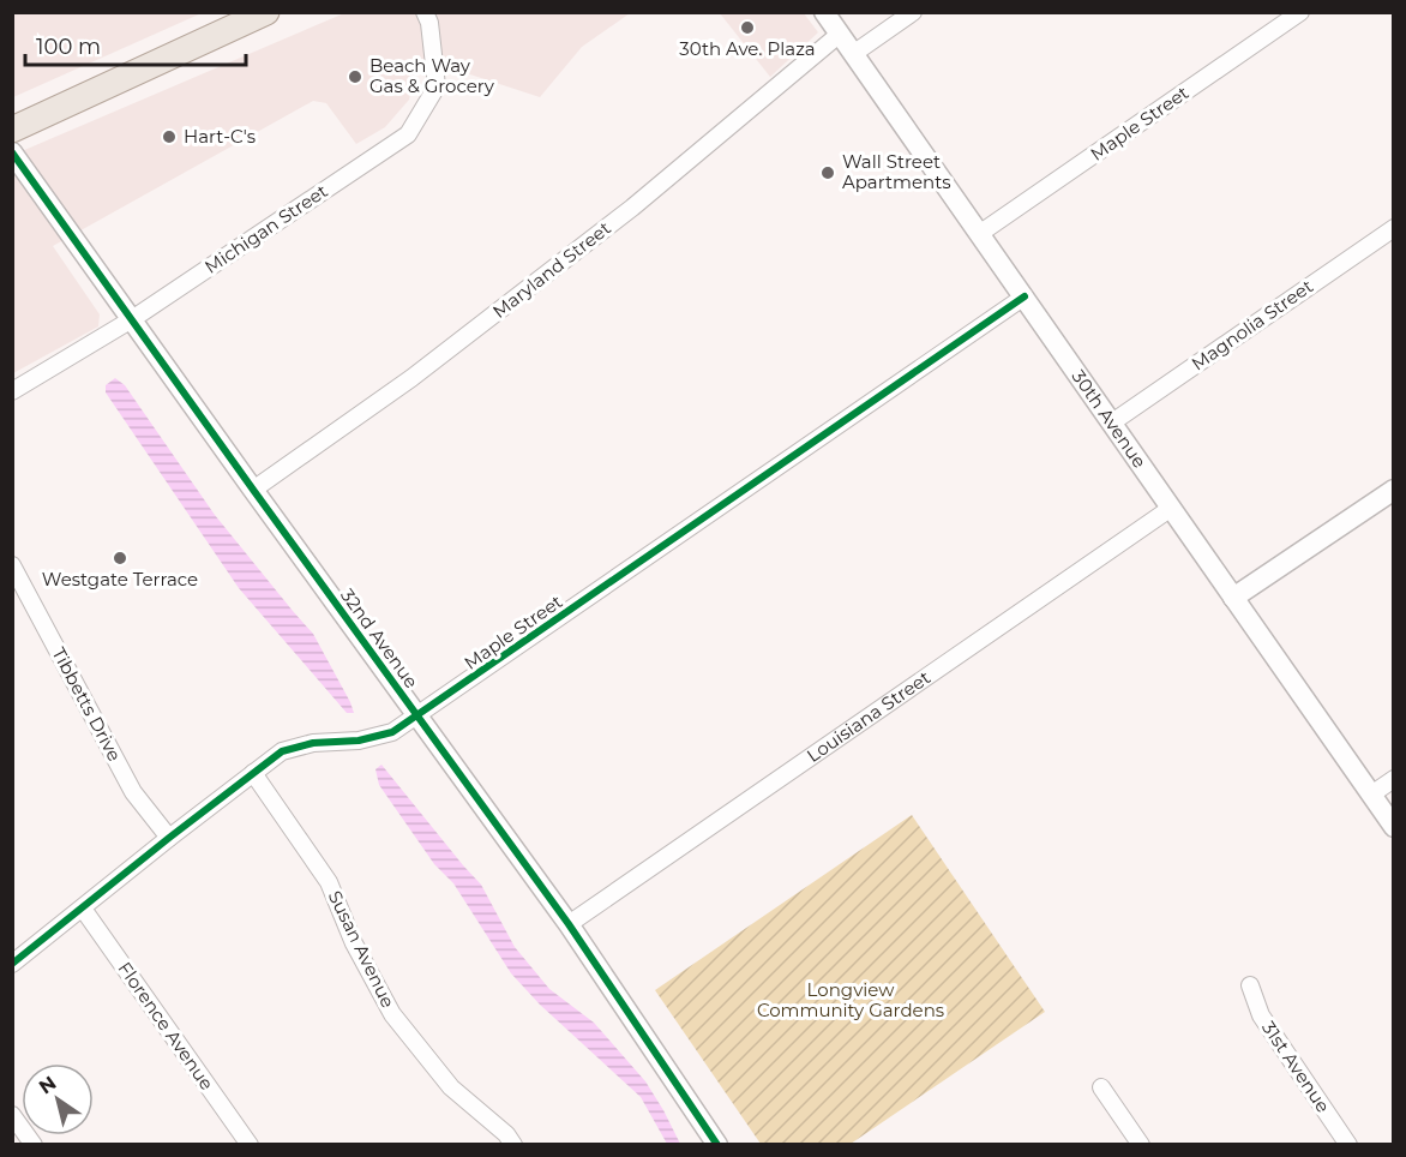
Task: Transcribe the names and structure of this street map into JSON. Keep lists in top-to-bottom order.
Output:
{
  "streets": {
    "street": [
      "Maple Street",
      "Michigan Street",
      "Maryland Street",
      "Magnolia Street",
      "30th Avenue",
      "32nd Avenue",
      "Tibbetts Drive",
      "Louisiana Street",
      "Susan Avenue",
      "Florence Avenue",
      "31st Avenue"
    ]
  },
  "crossings": [
    ["Maple Street", "30th Avenue"],
    ["Maple Street", "32nd Avenue"],
    ["Maple Street", "Tibbetts Drive"],
    ["Maple Street", "Susan Avenue"],
    ["Maple Street", "Florence Avenue"],
    ["Michigan Street", "32nd Avenue"],
    ["Maryland Street", "30th Avenue"],
    ["Maryland Street", "32nd Avenue"],
    ["Magnolia Street", "30th Avenue"],
    ["30th Avenue", "Louisiana Street"],
    ["32nd Avenue", "Louisiana Street"]
  ],
  "parks": ["Longview Community Gardens"],
  "places": [
    "30th Ave. Plaza",
    "Beach Way Gas & Grocery",
    "Hart-C's",
    "Wall Street Apartments",
    "Westgate Terrace"
  ],
  "scale_bar": "100 m",
  "north": "top left"
}
